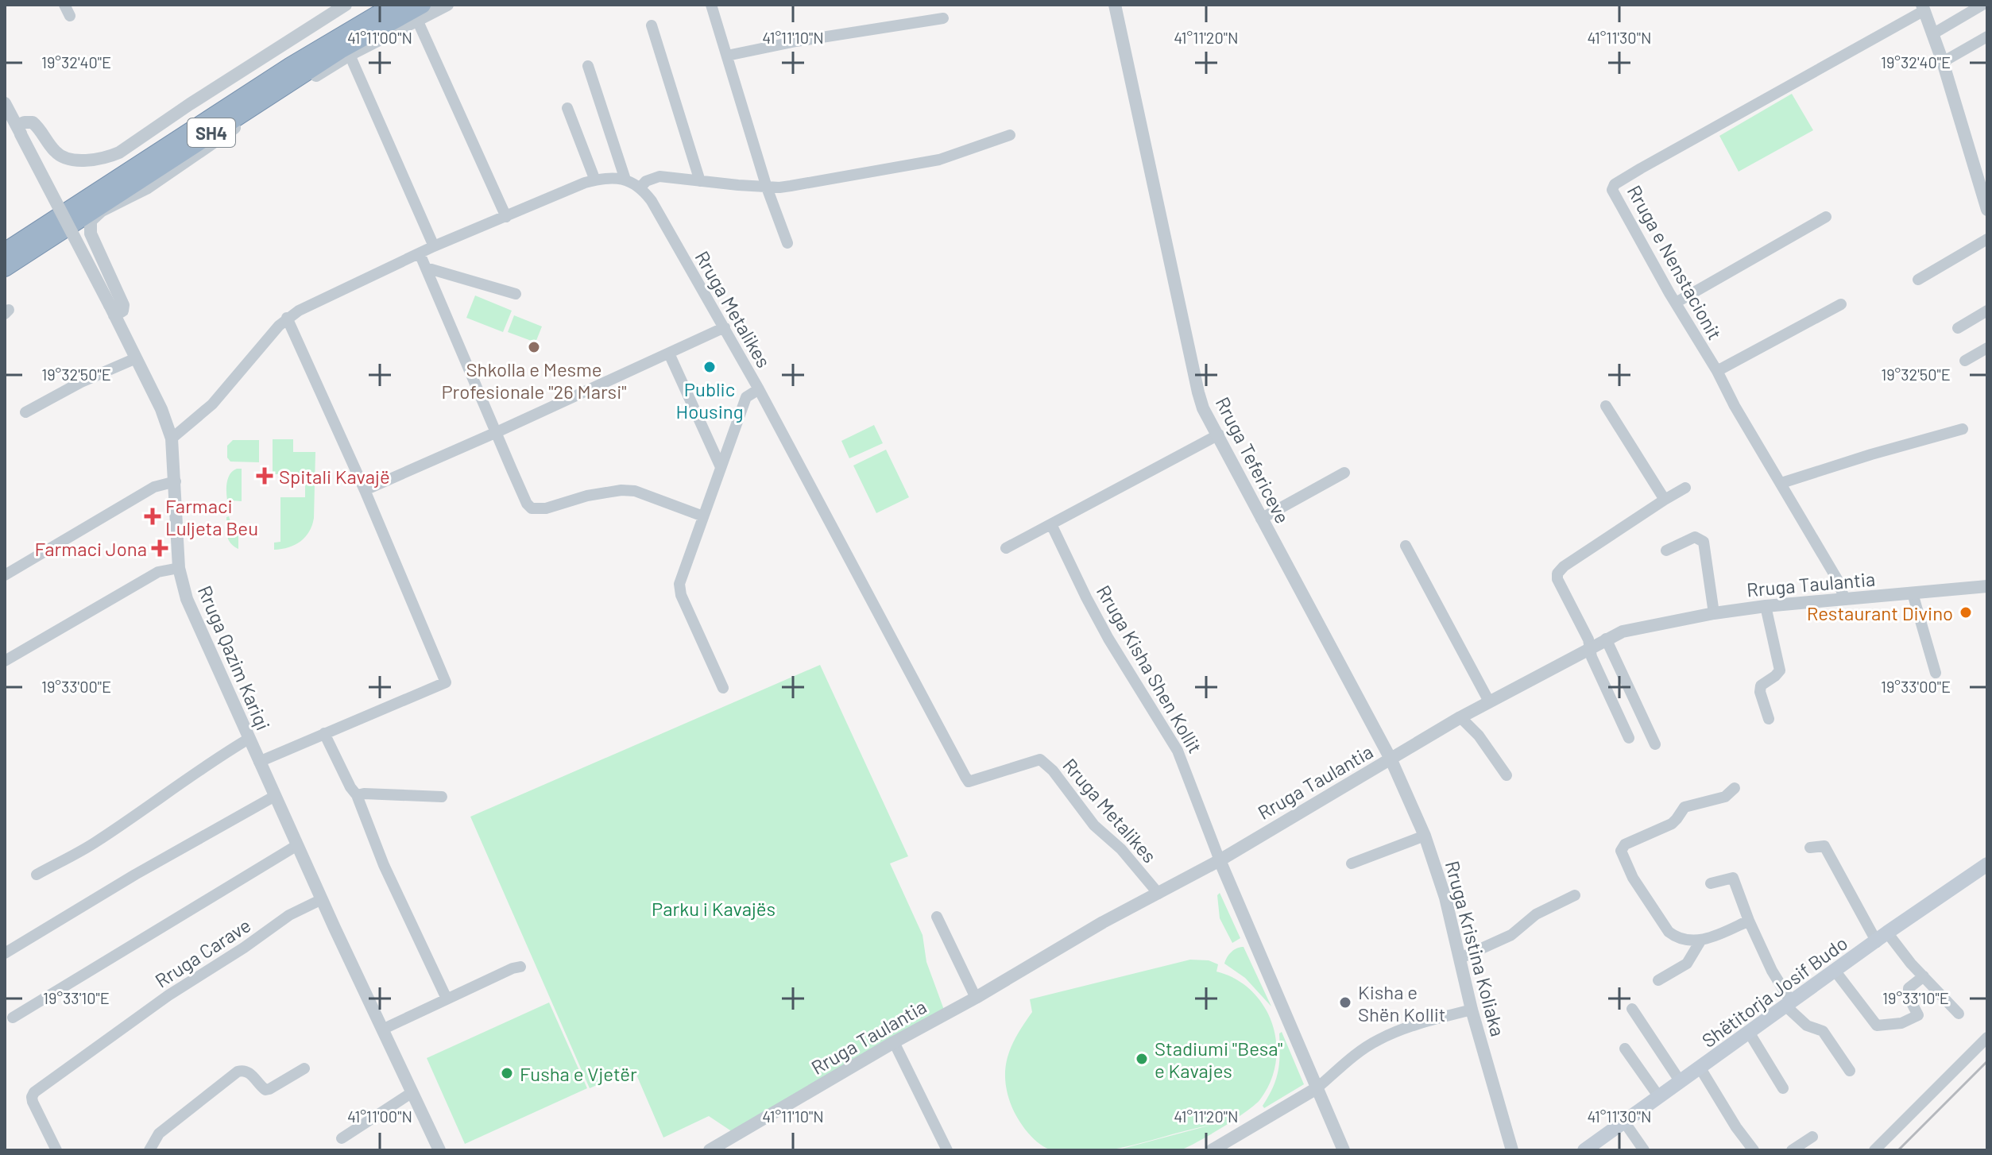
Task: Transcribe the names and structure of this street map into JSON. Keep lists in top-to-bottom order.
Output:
{
  "streets": {
    "highway": ["SH4"],
    "main road": ["Shëtitorja Josif Budo"],
    "street": [
      "Rruga e Nenstacionit",
      "Rruga Metalikes",
      "Rruga Tefericeve",
      "Rruga Taulantia",
      "Rruga Qazim Kariqi",
      "Rruga Kisha Shen Kollit",
      "Rruga Kristina Koliaka",
      "Rruga Carave"
    ]
  },
  "crossings": [
    ["Rruga e Nenstacionit", "Rruga Taulantia"],
    ["Rruga Metalikes", "Rruga Taulantia"],
    ["Rruga Tefericeve", "Rruga Taulantia"],
    ["Rruga Tefericeve", "Rruga Kristina Koliaka"],
    ["Rruga Taulantia", "Rruga Kisha Shen Kollit"],
    ["Rruga Taulantia", "Rruga Kristina Koliaka"],
    ["Rruga Qazim Kariqi", "Rruga Carave"]
  ],
  "parks": ["Parku i Kavajës"],
  "places": {
    "other": [
      "Shkolla e Mesme Profesionale \"26 Marsi\"",
      "Public Housing",
      "Restaurant Divino",
      "Kisha e Shën Kollit",
      "Stadiumi \"Besa\" e Kavajes",
      "Fusha e Vjetër"
    ],
    "health": ["Spitali Kavajë", "Farmaci Luljeta Beu", "Farmaci Jona"]
  },
  "coordinates": [
    "41°11'00\"N",
    "41°11'10\"N",
    "41°11'20\"N",
    "41°11'30\"N",
    "19°32'40\"E",
    "19°32'50\"E",
    "19°33'00\"E",
    "19°33'10\"E"
  ]
}
